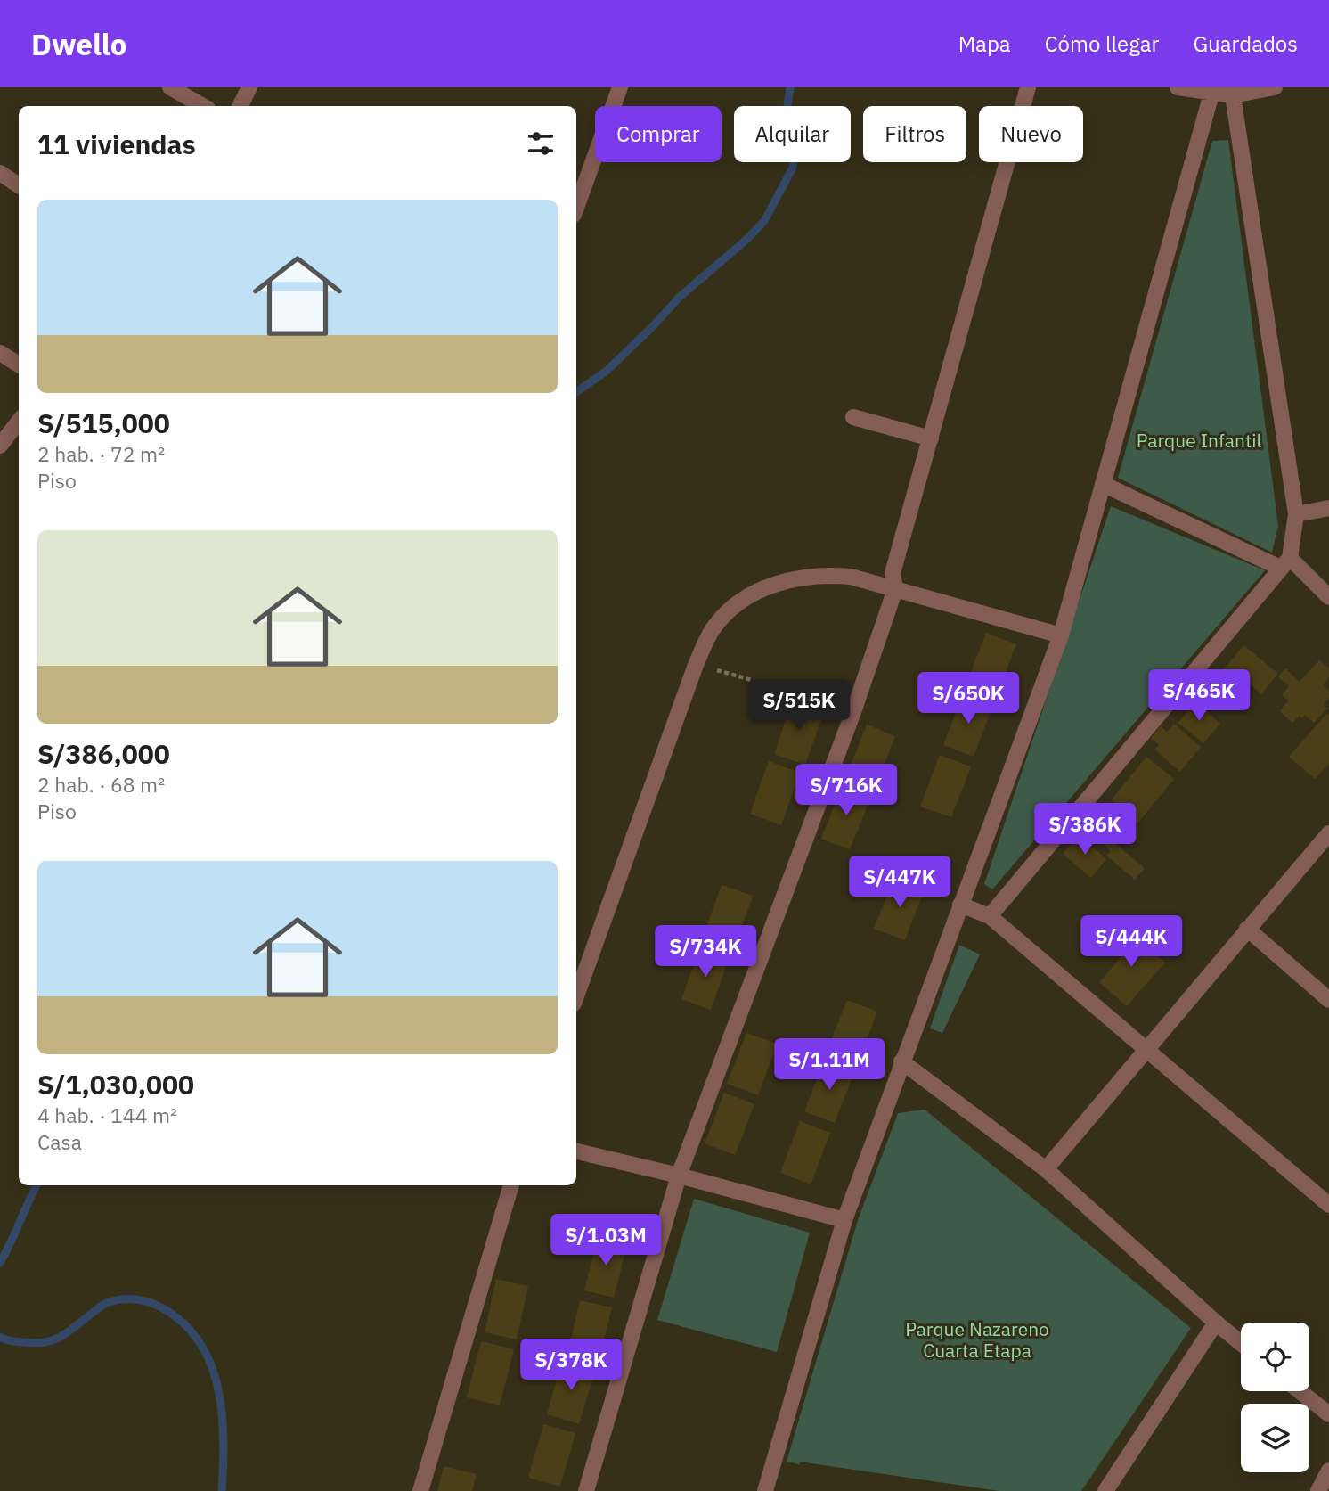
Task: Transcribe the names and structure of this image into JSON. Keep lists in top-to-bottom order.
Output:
{
  "parks": ["Parque Infantil", "Parque Nazareno Cuarta Etapa"],
  "page": {
    "header": "Dwello",
    "nav": ["Mapa", "Cómo llegar", "Guardados"],
    "chip": [
      "Comprar",
      "Alquilar",
      "Filtros",
      "Nuevo"
    ],
    "heading": "11 viviendas",
    "list": [
      {
        "name": "S/515,000",
        "note": "2 hab. · 72 m² · Piso"
      },
      {
        "name": "S/386,000",
        "note": "2 hab. · 68 m² · Piso"
      },
      {
        "name": "S/1,030,000",
        "note": "4 hab. · 144 m² · Casa"
      }
    ],
    "price": [
      "S/465K",
      "S/650K",
      "S/515K",
      "S/716K",
      "S/386K",
      "S/447K",
      "S/444K",
      "S/734K",
      "S/1.11M",
      "S/1.03M",
      "S/378K"
    ]
  }
}
